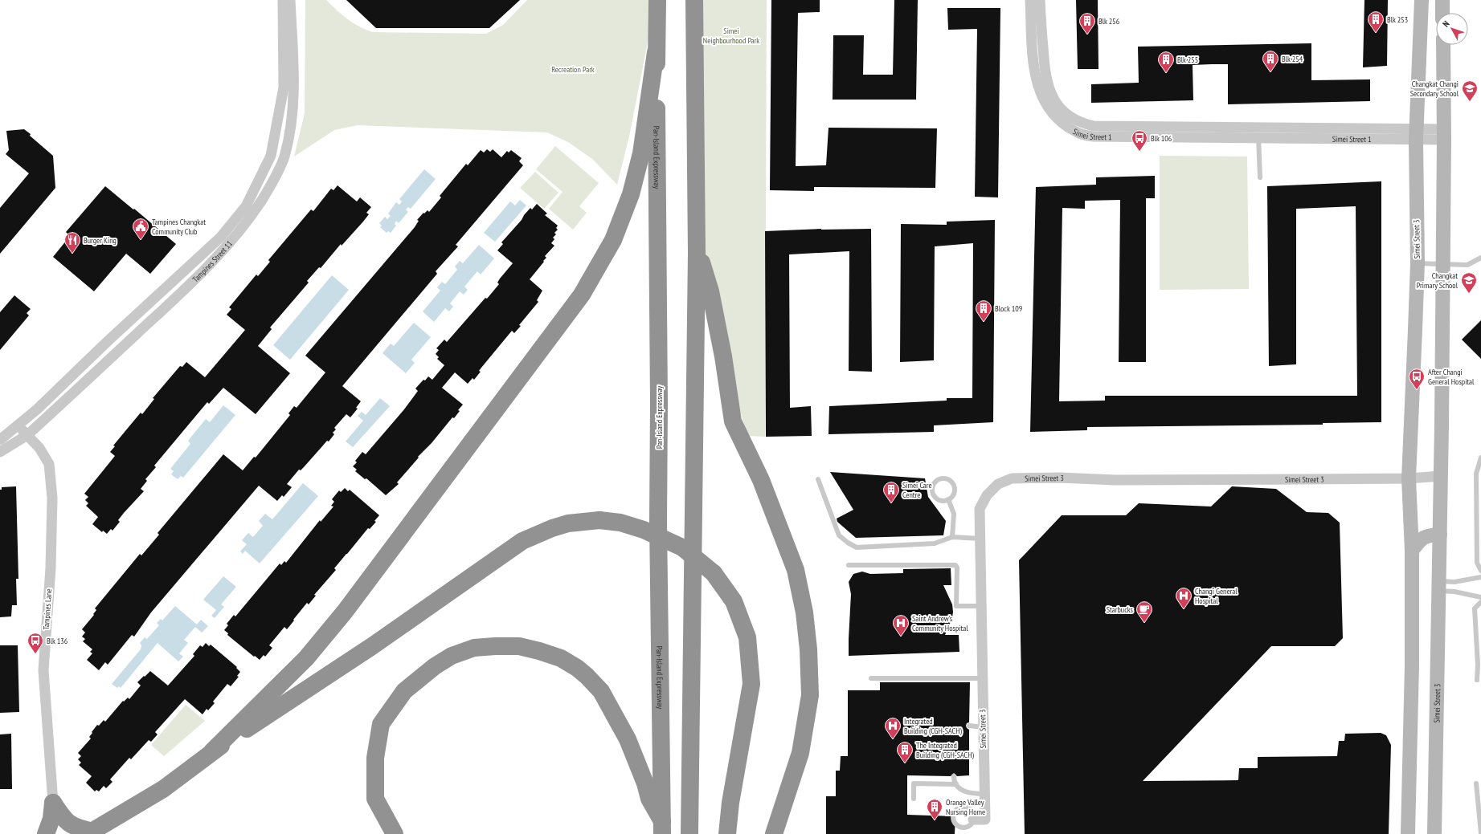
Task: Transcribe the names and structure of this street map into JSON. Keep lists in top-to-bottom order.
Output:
{
  "streets": {
    "highway": ["Pan-Island Expressway"],
    "main road": ["Simei Street 3"],
    "street": ["Simei Street 1", "Tampines Street 11", "Tampines Lane"]
  },
  "crossings": [
    ["Simei Street 1", "Simei Street 3"],
    ["Tampines Street 11", "Tampines Lane"]
  ],
  "parks": ["Simei Neighbourhood Park", "Recreation Park"],
  "places": {
    "building": [
      "Blk 253",
      "Blk 256",
      "Blk 254",
      "Blk 255",
      "Block 109",
      "Simei Care Centre",
      "The Integrated Building (CGH-SACH)",
      "Orange Valley Nursing Home"
    ],
    "school or university": ["Changkat Changi Secondary School", "Changkat Primary School"],
    "bus stop": ["Blk 106", "After Changi General Hospital", "Blk 136"],
    "public building": ["Tampines Changkat Community Club"],
    "restaurant": ["Burger King"],
    "hospital": ["Changi General Hospital", "Saint Andrew's Community Hospital", "Integrated Building (CGH-SACH)"],
    "cafe": ["Starbucks"]
  },
  "north": "top left"
}
